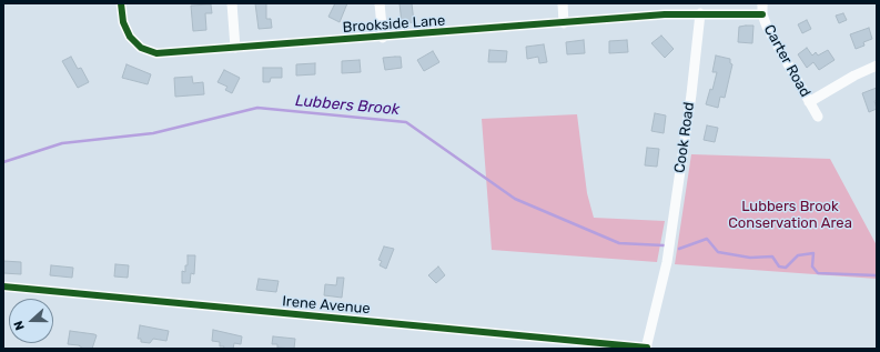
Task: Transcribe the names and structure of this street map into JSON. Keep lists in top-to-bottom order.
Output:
{
  "streets": {
    "street": [
      "Brookside Lane",
      "Carter Road",
      "Cook Road",
      "Irene Avenue"
    ]
  },
  "crossings": [
    ["Brookside Lane", "Carter Road"],
    ["Brookside Lane", "Cook Road"],
    ["Cook Road", "Irene Avenue"]
  ],
  "water": ["Lubbers Brook"],
  "parks": ["Lubbers Brook Conservation Area"],
  "north": "left"
}
